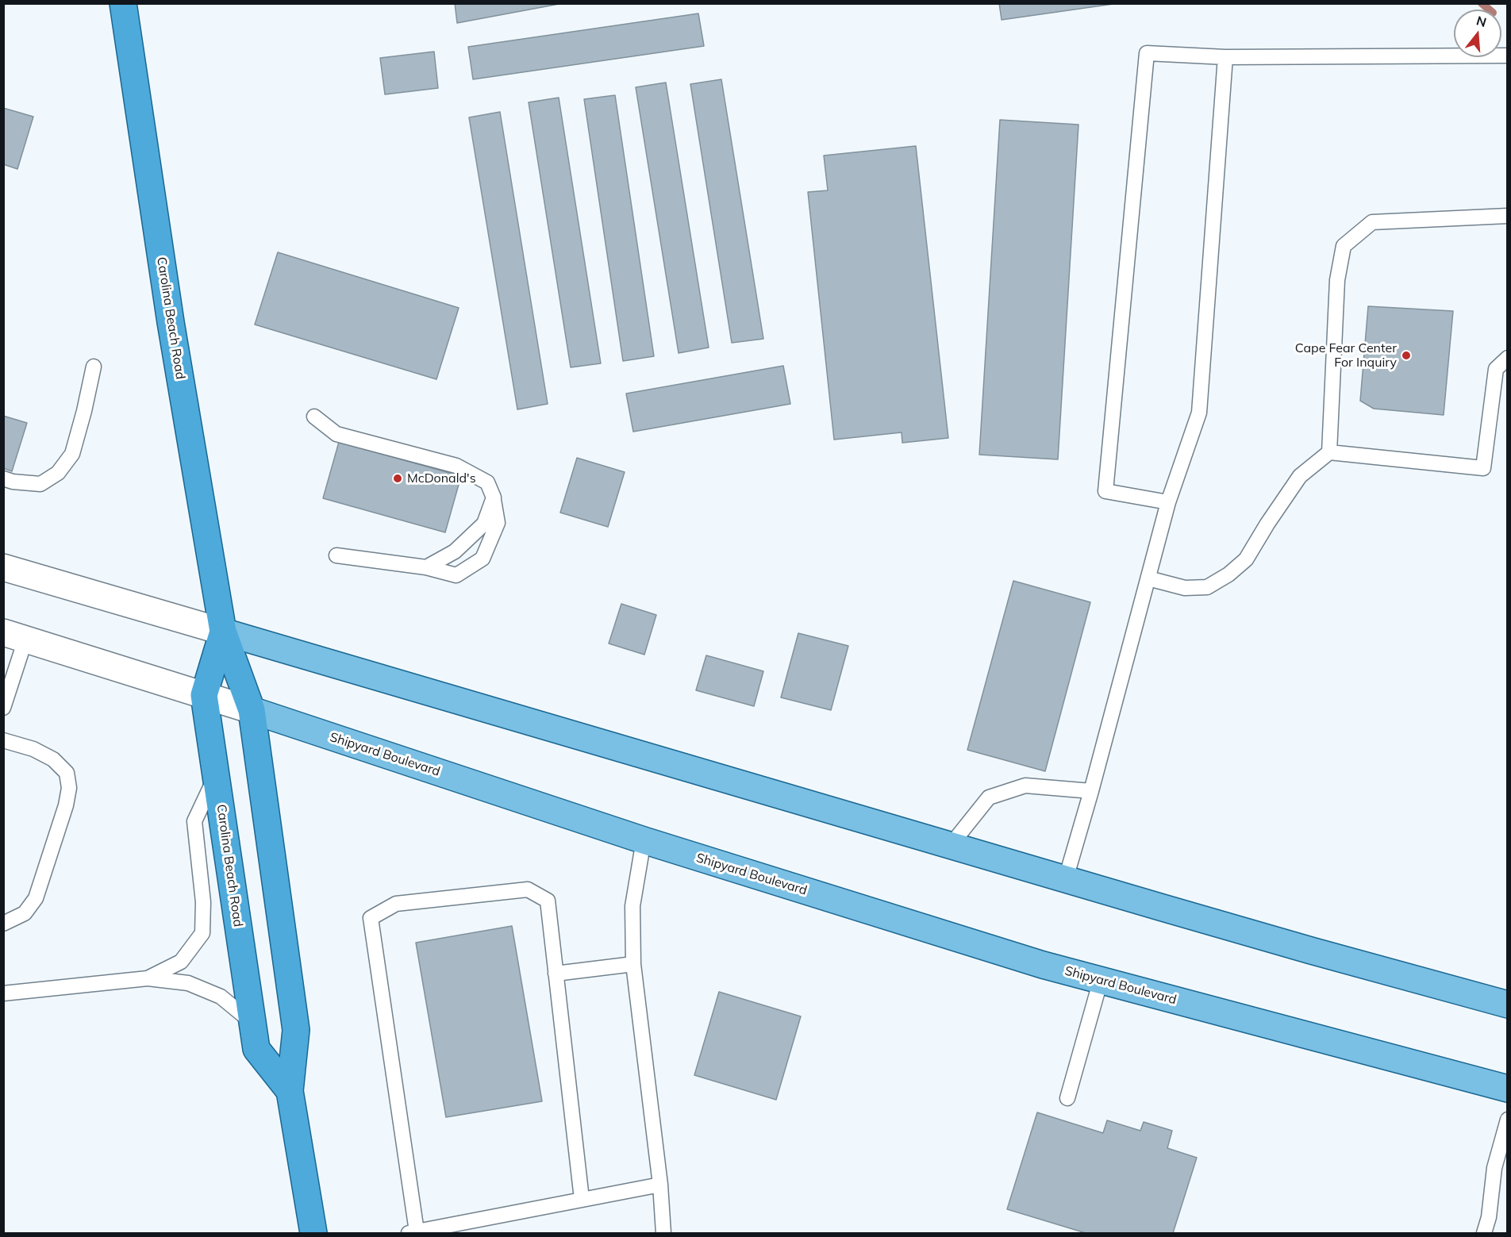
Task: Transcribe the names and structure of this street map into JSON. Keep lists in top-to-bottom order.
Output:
{
  "streets": {
    "highway": ["Carolina Beach Road"],
    "main road": ["Shipyard Boulevard"]
  },
  "crossings": [
    ["Carolina Beach Road", "Shipyard Boulevard"]
  ],
  "places": ["Cape Fear Center For Inquiry", "McDonald's"],
  "north": "top"
}
